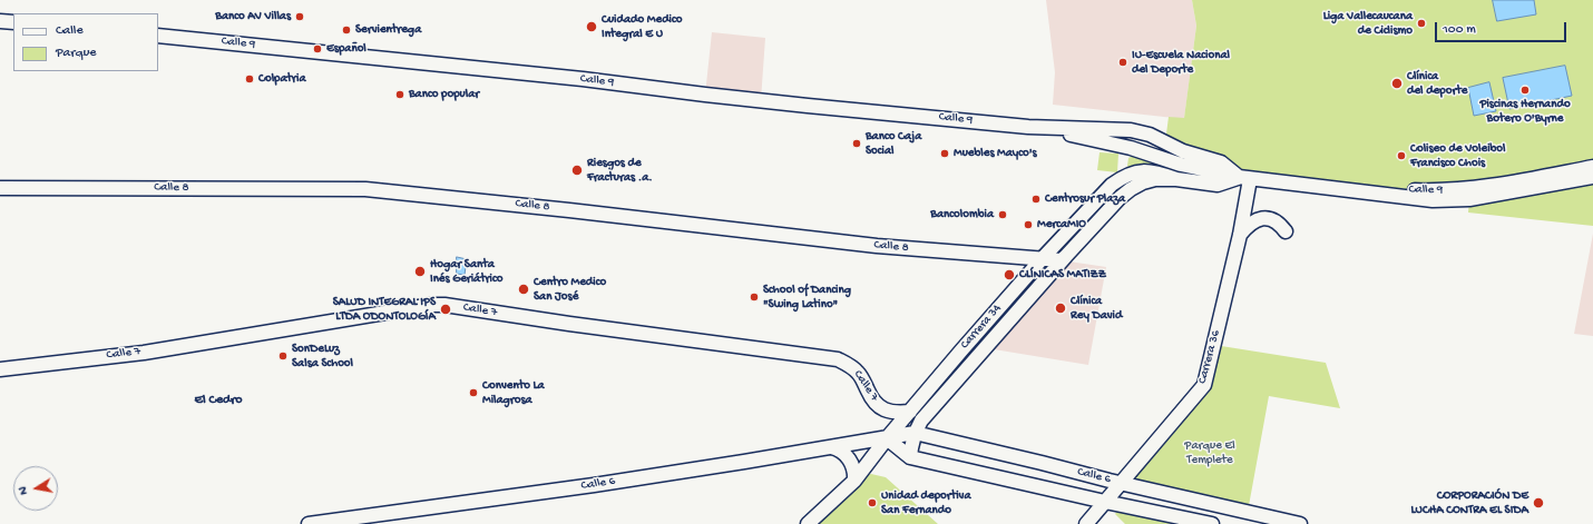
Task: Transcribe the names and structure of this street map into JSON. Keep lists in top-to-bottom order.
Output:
{
  "streets": {
    "main road": [
      "Calle 9",
      "Calle 8",
      "Calle 7",
      "Carrera 34",
      "Carrera 36",
      "Calle 6"
    ]
  },
  "crossings": [
    ["Calle 9", "Carrera 34"],
    ["Calle 9", "Carrera 36"],
    ["Calle 8", "Carrera 34"],
    ["Calle 7", "Carrera 34"],
    ["Carrera 34", "Carrera 36"],
    ["Carrera 34", "Calle 6"],
    ["Carrera 36", "Calle 6"]
  ],
  "districts": ["El Cedro"],
  "parks": ["Parque El Templete"],
  "places": [
    "Banco AV Villas",
    "Liga Vallecaucana de Ciclismo",
    "Cuidado Medico Integral E U",
    "Servientrega",
    "Español",
    "IU-Escuela Nacional del Deporte",
    "Colpatria",
    "Clínica del deporte",
    "Piscinas Hernando Botero O'Byrne",
    "Banco popular",
    "Banco Caja Social",
    "Muebles Mayco's",
    "Coliseo de Voleibol Francisco Chois",
    "Riesgos de Fracturas .a.",
    "Centrosur Plaza",
    "Bancolombia",
    "MercaMIO",
    "Hogar Santa Inés Geriátrico",
    "CLÍNICAS MATIZZ",
    "Centro Medico San José",
    "School of Dancing \"Swing Latino\"",
    "Clínica Rey David",
    "SALUD INTEGRAL IPS LTDA ODONTOLOGÍA",
    "SonDeLuz Salsa School",
    "Convento La Milagrosa",
    "Unidad deportiva San Fernando",
    "CORPORACIÓN DE LUCHA CONTRA EL SIDA"
  ],
  "legend": ["Calle", "Parque"],
  "scale_bar": "100 m",
  "north": "left"
}
